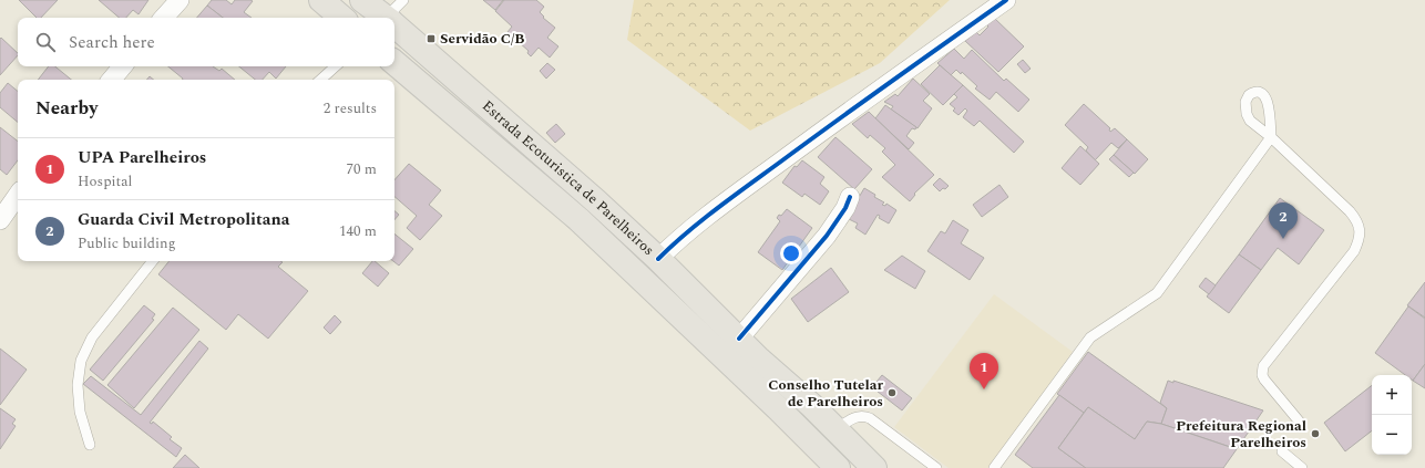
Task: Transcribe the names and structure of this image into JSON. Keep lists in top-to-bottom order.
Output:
{
  "streets": {
    "main road": ["Estrada Ecoturistica de Parelheiros"]
  },
  "places": {
    "transit": ["Servidão C/B"],
    "other": ["Conselho Tutelar de Parelheiros", "Prefeitura Regional Parelheiros"]
  },
  "page": {
    "search": "Search here",
    "heading": ["Nearby", "2 results"],
    "list": [
      {
        "mark": "1",
        "name": "UPA Parelheiros",
        "note": "Hospital",
        "value": "70 m"
      },
      {
        "mark": "2",
        "name": "Guarda Civil Metropolitana",
        "note": "Public building",
        "value": "140 m"
      }
    ],
    "pins": ["2", "1"],
    "map_buttons": ["+", "−"]
  }
}
